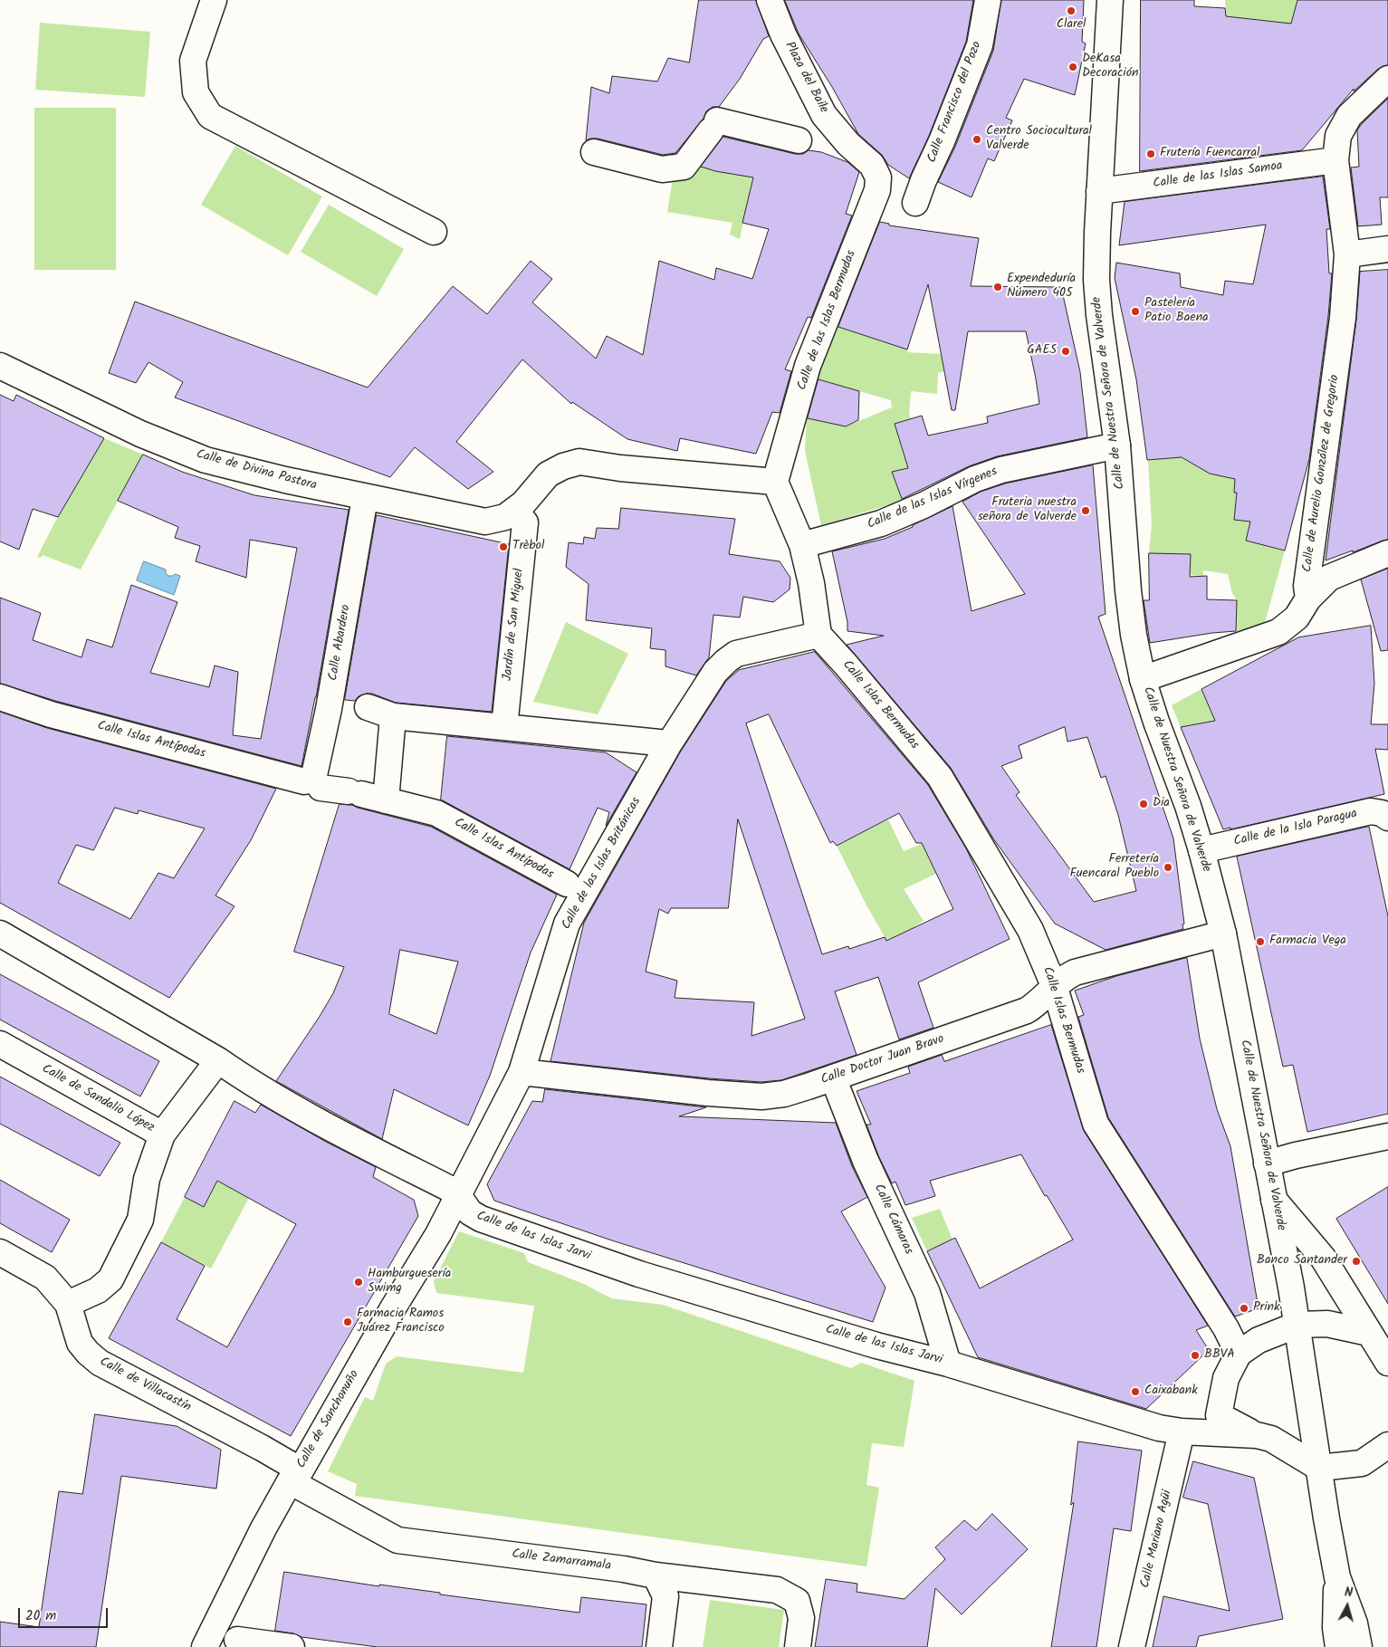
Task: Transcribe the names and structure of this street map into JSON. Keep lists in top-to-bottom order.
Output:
{
  "streets": {
    "street": [
      "Plaza del Baile",
      "Calle Francisco del Pozo",
      "Calle de las Islas Samoa",
      "Calle de las Islas Bermudas",
      "Calle de Nuestra Señora de Valverde",
      "Calle de Divina Pastora",
      "Calle de Aurelio González de Gregorio",
      "Calle de las Islas Vírgenes",
      "Jardín de San Miguel",
      "Calle Abardero",
      "Calle Islas Bermudas",
      "Calle Islas Antípodas",
      "Calle de la Isla Paragua",
      "Calle de las Islas Británicas",
      "Calle Doctor Juan Bravo",
      "Calle de Sandalio López",
      "Calle Cámaras",
      "Calle de las Islas Jarvi",
      "Calle de Villacastín",
      "Calle de Sanchonuño",
      "Calle Mariano Agüi",
      "Calle Zamarramala"
    ]
  },
  "crossings": [
    ["Plaza del Baile", "Calle de las Islas Bermudas"],
    ["Calle de las Islas Samoa", "Calle de Nuestra Señora de Valverde"],
    ["Calle de las Islas Samoa", "Calle de Aurelio González de Gregorio"],
    ["Calle de las Islas Bermudas", "Calle de Divina Pastora"],
    ["Calle de Nuestra Señora de Valverde", "Calle de las Islas Vírgenes"],
    ["Calle de Nuestra Señora de Valverde", "Calle de la Isla Paragua"],
    ["Calle de Nuestra Señora de Valverde", "Calle Doctor Juan Bravo"],
    ["Calle de Nuestra Señora de Valverde", "Calle de las Islas Jarvi"],
    ["Calle de Divina Pastora", "Jardín de San Miguel"],
    ["Calle de Divina Pastora", "Calle Abardero"],
    ["Calle Abardero", "Calle Islas Antípodas"],
    ["Calle Islas Bermudas", "Calle de las Islas Británicas"],
    ["Calle Islas Bermudas", "Calle Doctor Juan Bravo"],
    ["Calle de las Islas Británicas", "Calle Doctor Juan Bravo"],
    ["Calle de las Islas Británicas", "Calle de las Islas Jarvi"],
    ["Calle de las Islas Británicas", "Calle de Sanchonuño"],
    ["Calle Doctor Juan Bravo", "Calle Cámaras"],
    ["Calle Cámaras", "Calle de las Islas Jarvi"],
    ["Calle de las Islas Jarvi", "Calle de Sanchonuño"],
    ["Calle de las Islas Jarvi", "Calle Mariano Agüi"],
    ["Calle de Villacastín", "Calle de Sanchonuño"],
    ["Calle de Villacastín", "Calle Zamarramala"],
    ["Calle de Sanchonuño", "Calle Zamarramala"]
  ],
  "places": [
    "Clarel",
    "DeKasa Decoración",
    "Centro Sociocultural Valverde",
    "Frutería Fuencarral",
    "Expendeduría Número 405",
    "Pastelería Patio Baena",
    "GAES",
    "Fruteria nuestra señora de Valverde",
    "Trèbol",
    "Dia",
    "Ferretería Fuencaral Pueblo",
    "Farmacia Vega",
    "Banco Santander",
    "Hamburguesería Swimg",
    "Prink",
    "Farmacia Ramos Juárez Francisco",
    "BBVA",
    "Caixabank"
  ],
  "scale_bar": "20 m",
  "north": "top"
}
